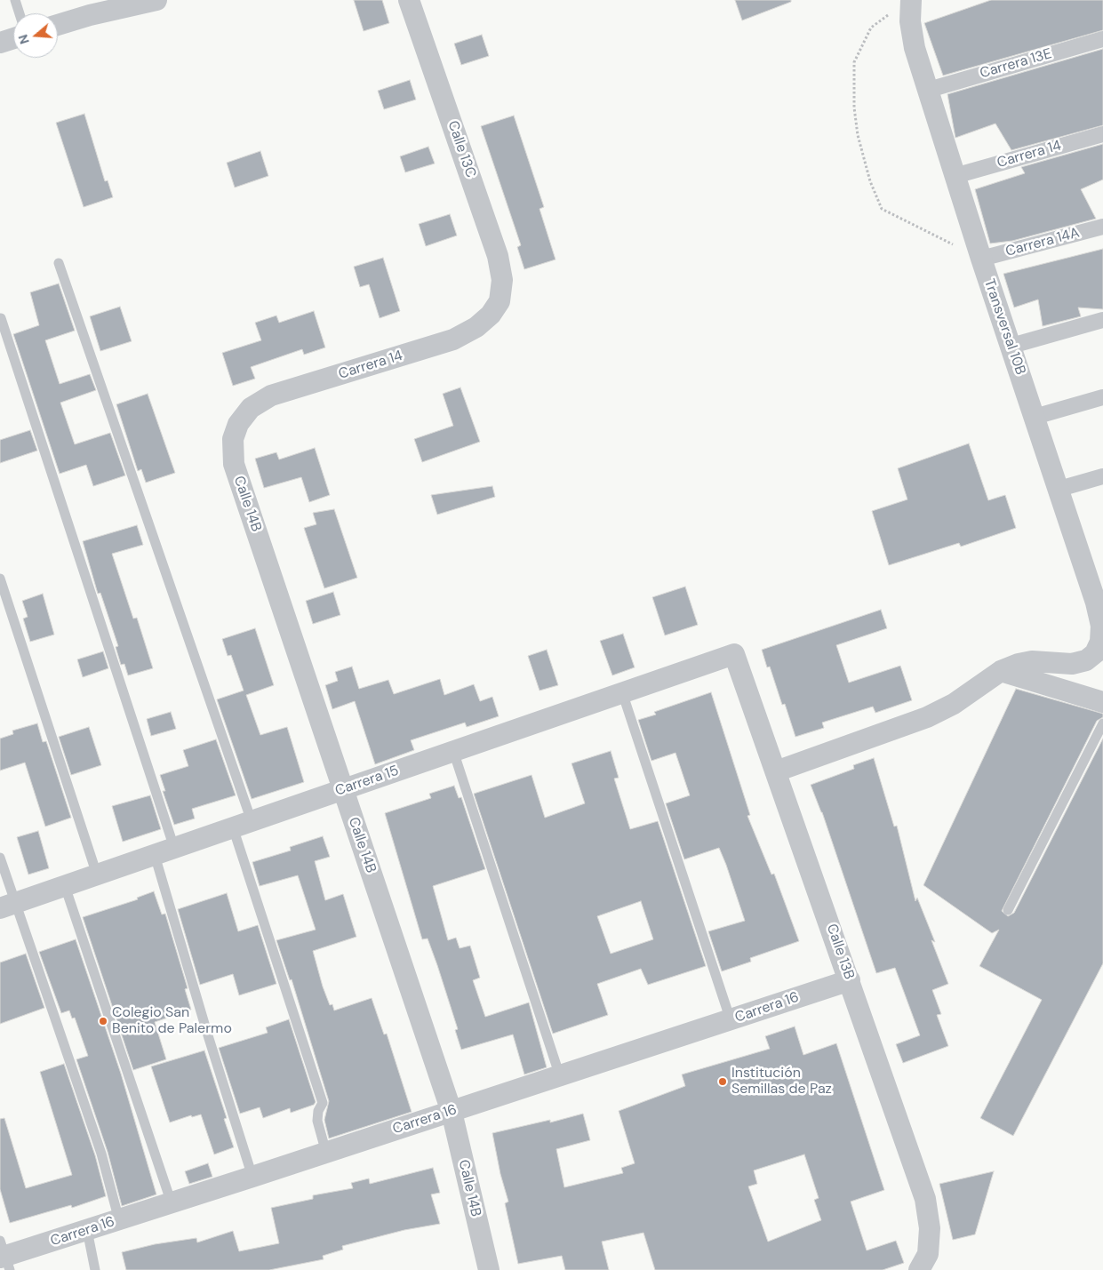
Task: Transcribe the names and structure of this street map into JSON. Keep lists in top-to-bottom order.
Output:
{
  "streets": {
    "street": [
      "Carrera 13E",
      "Calle 13C",
      "Carrera 14",
      "Carrera 14A",
      "Transversal 10B",
      "Calle 14B",
      "Carrera 15",
      "Calle 13B",
      "Carrera 16"
    ]
  },
  "crossings": [
    ["Carrera 13E", "Transversal 10B"],
    ["Calle 13C", "Carrera 14"],
    ["Carrera 14", "Transversal 10B"],
    ["Carrera 14", "Calle 14B"],
    ["Carrera 14A", "Transversal 10B"],
    ["Calle 14B", "Carrera 15"],
    ["Calle 14B", "Carrera 16"],
    ["Carrera 15", "Calle 13B"],
    ["Calle 13B", "Carrera 16"]
  ],
  "places": ["Colegio San Benito de Palermo", "Institución Semillas de Paz"],
  "north": "left"
}
